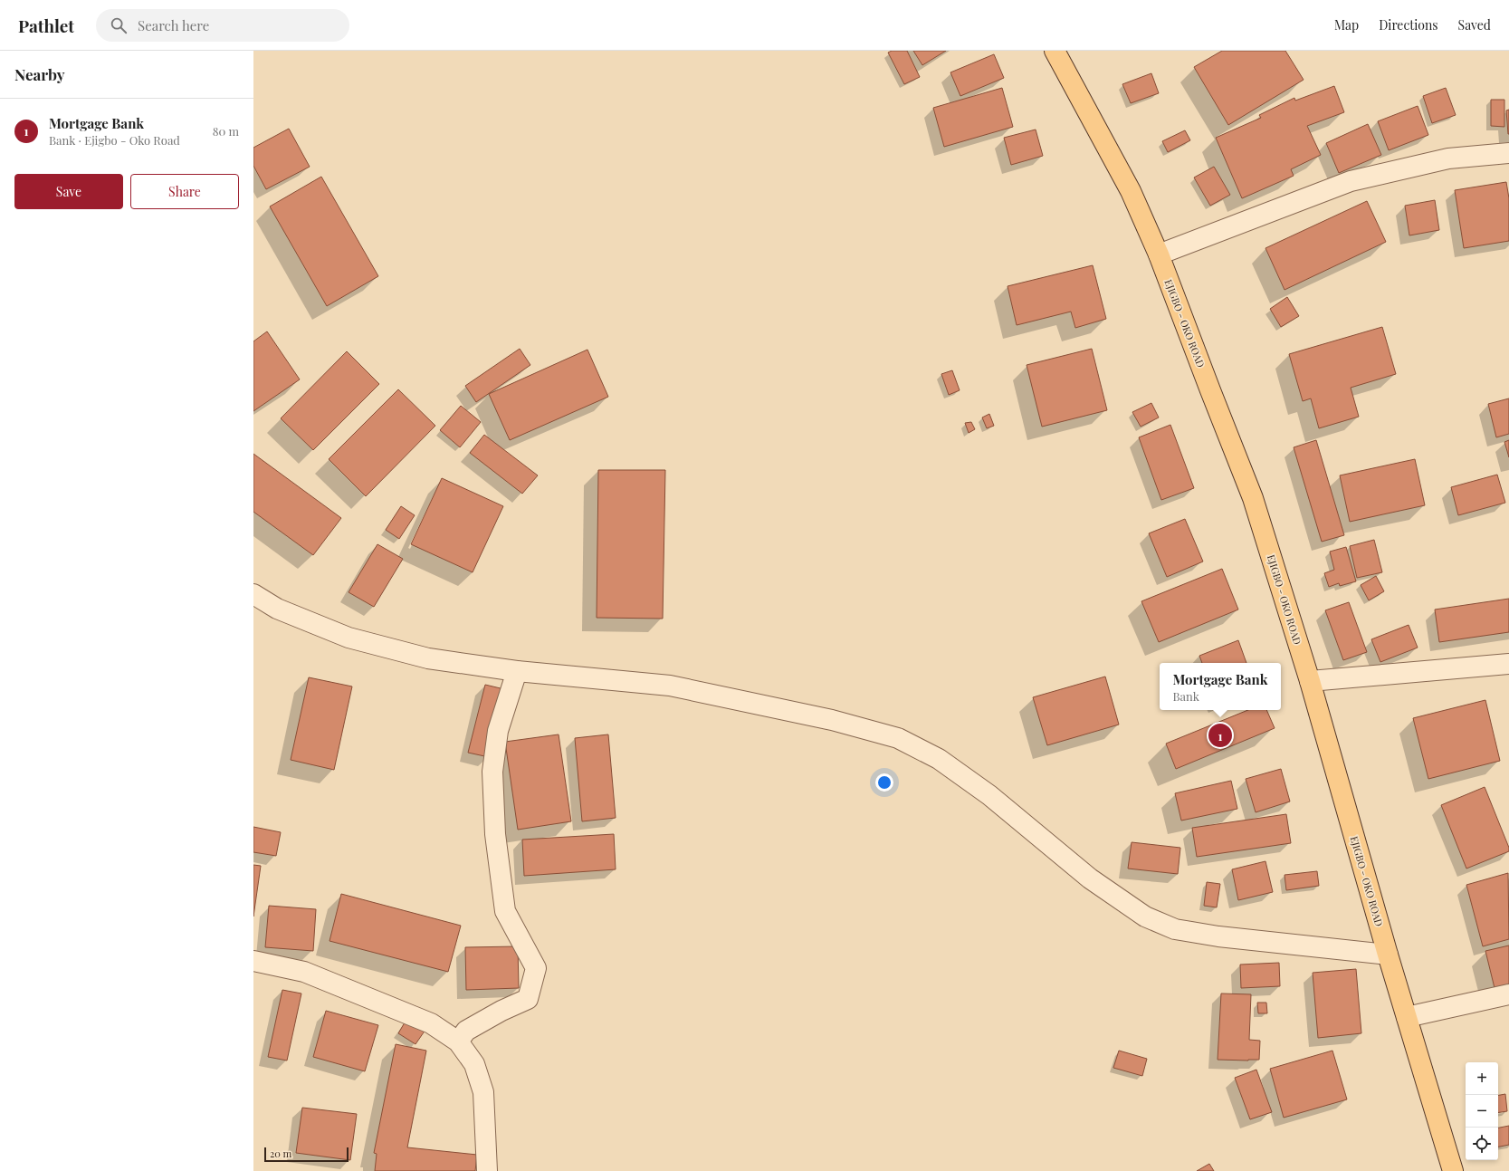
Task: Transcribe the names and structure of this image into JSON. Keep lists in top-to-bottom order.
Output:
{
  "streets": {
    "main road": ["EJIGBO - OKO ROAD"]
  },
  "scale_bar": "20 m",
  "page": {
    "header": "Pathlet",
    "search": "Search here",
    "nav": ["Map", "Directions", "Saved"],
    "heading": "Nearby",
    "list": [
      {
        "mark": "1",
        "name": "Mortgage Bank",
        "note": "Bank · Ejigbo - Oko Road",
        "value": "80 m"
      }
    ],
    "buttons": ["Save", "Share"],
    "popup": ["Mortgage Bank", "Bank"],
    "pins": "1",
    "map_buttons": ["+", "−"],
    "scale": "20 m"
  }
}
